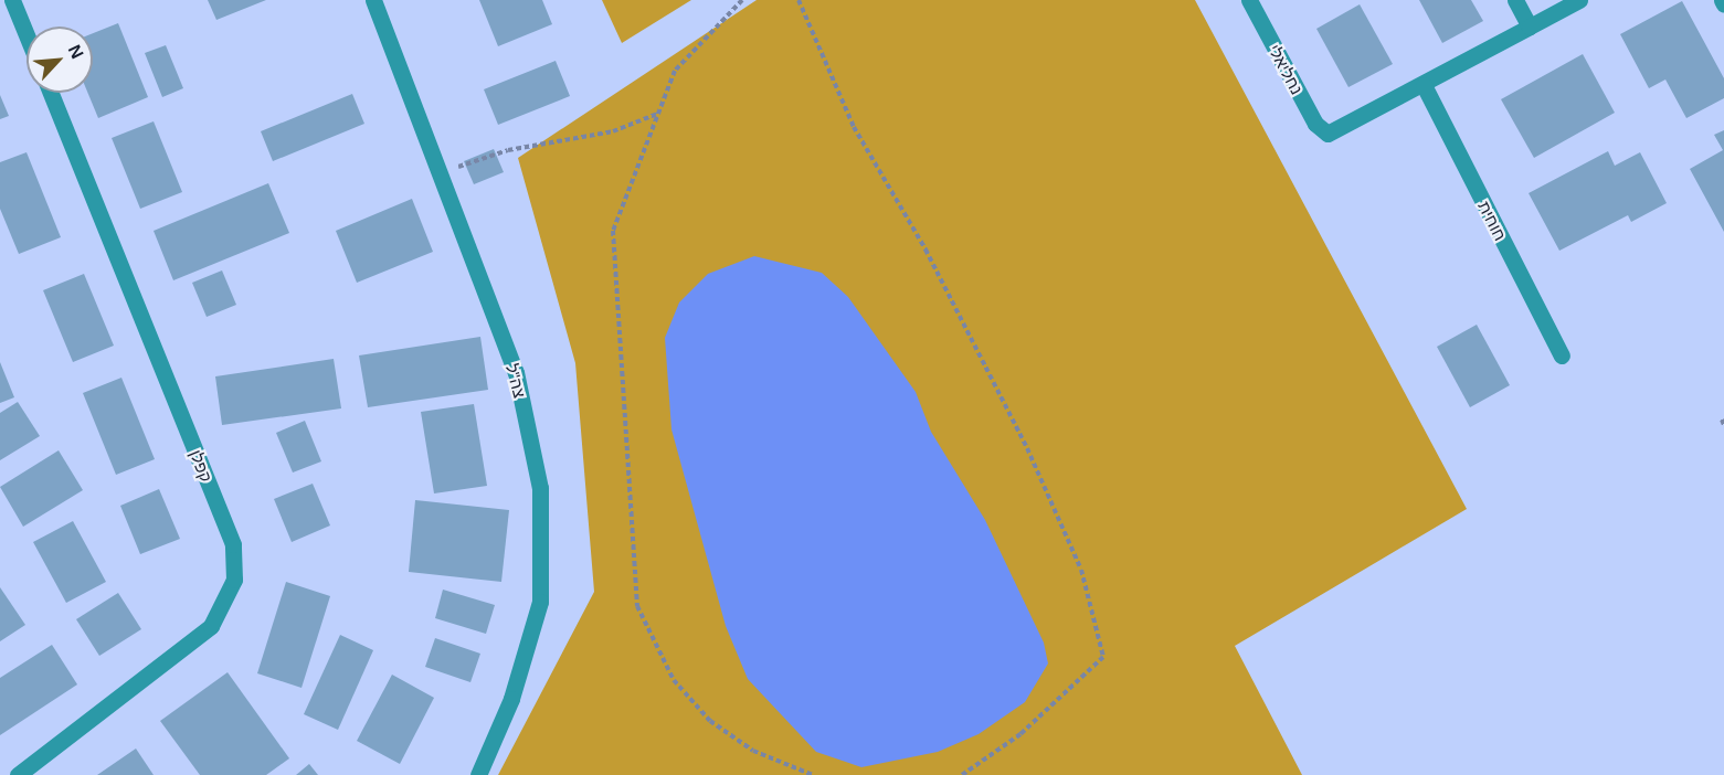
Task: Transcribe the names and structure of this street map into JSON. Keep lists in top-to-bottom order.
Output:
{
  "streets": {
    "street": [
      "נחליאלי",
      "חוחית",
      "צה\"ל",
      "קפלן"
    ]
  },
  "crossings": [
    ["נחליאלי", "חוחית"]
  ],
  "north": "top right"
}
